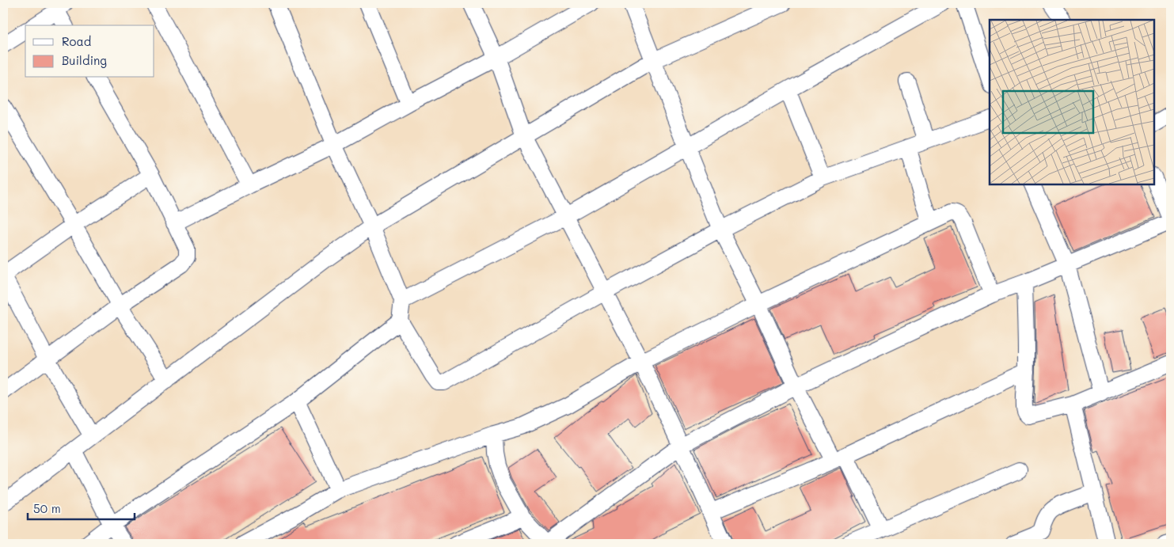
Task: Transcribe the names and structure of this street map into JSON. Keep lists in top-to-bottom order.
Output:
{
  "legend": ["Road", "Building"],
  "scale_bar": "50 m"
}
